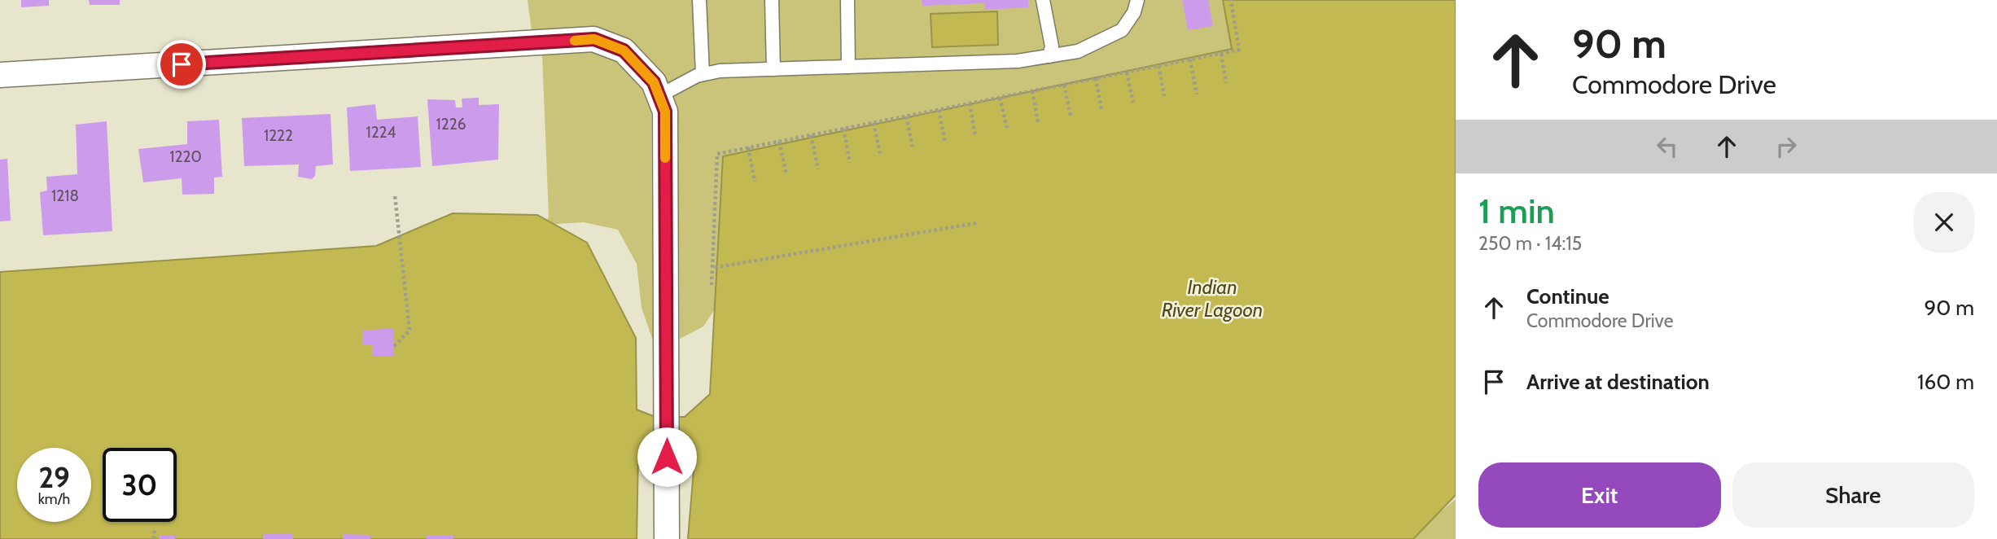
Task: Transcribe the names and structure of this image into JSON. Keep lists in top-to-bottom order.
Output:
{
  "water": ["Indian River Lagoon"],
  "house_numbers": [
    "1226",
    "1224",
    "1222",
    "1220",
    "1218"
  ],
  "page": {
    "turn": ["90 m", "Commodore Drive"],
    "heading": ["1 min", "250 m · 14:15"],
    "list": [
      {
        "name": "Continue",
        "note": "Commodore Drive",
        "value": "90 m"
      },
      {
        "name": "Arrive at destination",
        "value": "160 m"
      }
    ],
    "speed": "29 km/h",
    "limit": "30",
    "buttons": ["Exit", "Share"]
  }
}
